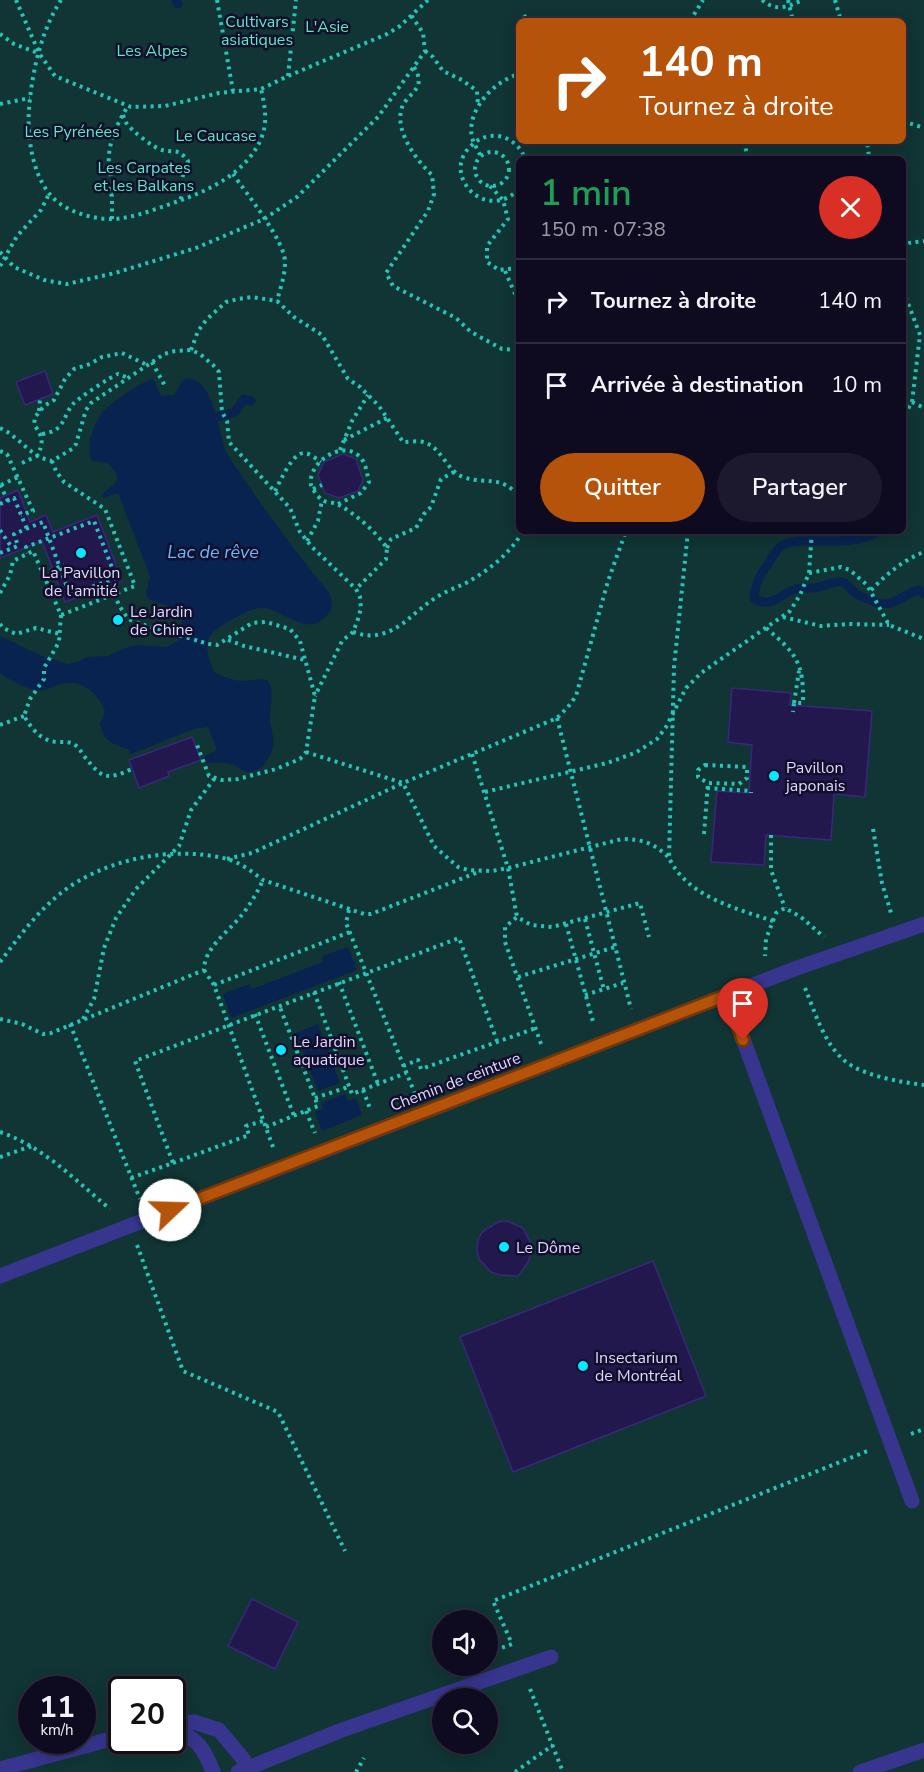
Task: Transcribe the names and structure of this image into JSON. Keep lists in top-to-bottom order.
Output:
{
  "streets": {
    "lane": ["Chemin de ceinture"]
  },
  "water": ["Lac de rêve"],
  "parks": [
    "Cultivars asiatiques",
    "L'Asie",
    "Les Alpes",
    "Les Pyrénées",
    "Le Caucase",
    "Les Carpates et les Balkans"
  ],
  "places": [
    "La Pavillon de l'amitié",
    "Le Jardin de Chine",
    "Pavillon japonais",
    "Le Jardin aquatique",
    "Le Dôme",
    "Insectarium de Montréal"
  ],
  "page": {
    "turn": ["140 m", "Tournez à droite"],
    "heading": ["1 min", "150 m · 07:38"],
    "list": [
      {
        "name": "Tournez à droite",
        "value": "140 m"
      },
      {
        "name": "Arrivée à destination",
        "value": "10 m"
      }
    ],
    "buttons": ["Quitter", "Partager"],
    "speed": "11 km/h",
    "limit": "20"
  }
}
